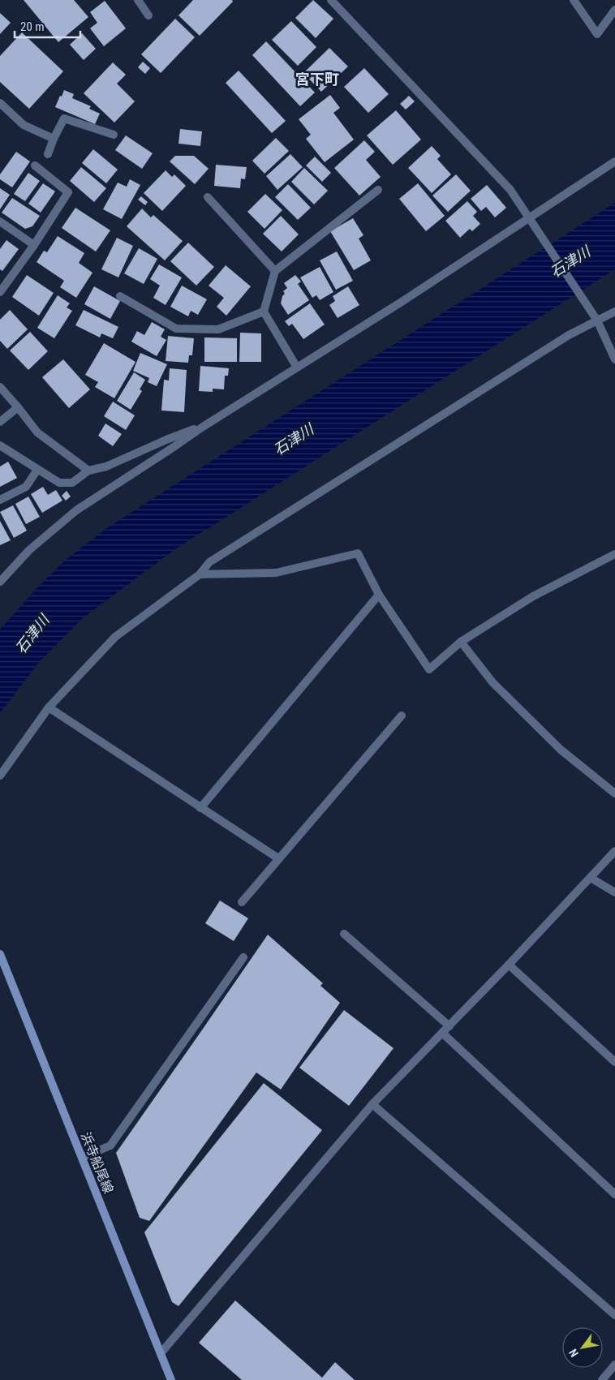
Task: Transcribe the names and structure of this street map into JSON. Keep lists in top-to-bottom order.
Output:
{
  "streets": {
    "street": ["浜寺船尾線"]
  },
  "districts": ["宮下町"],
  "water": ["石津川"],
  "scale_bar": "20 m",
  "north": "bottom left"
}
